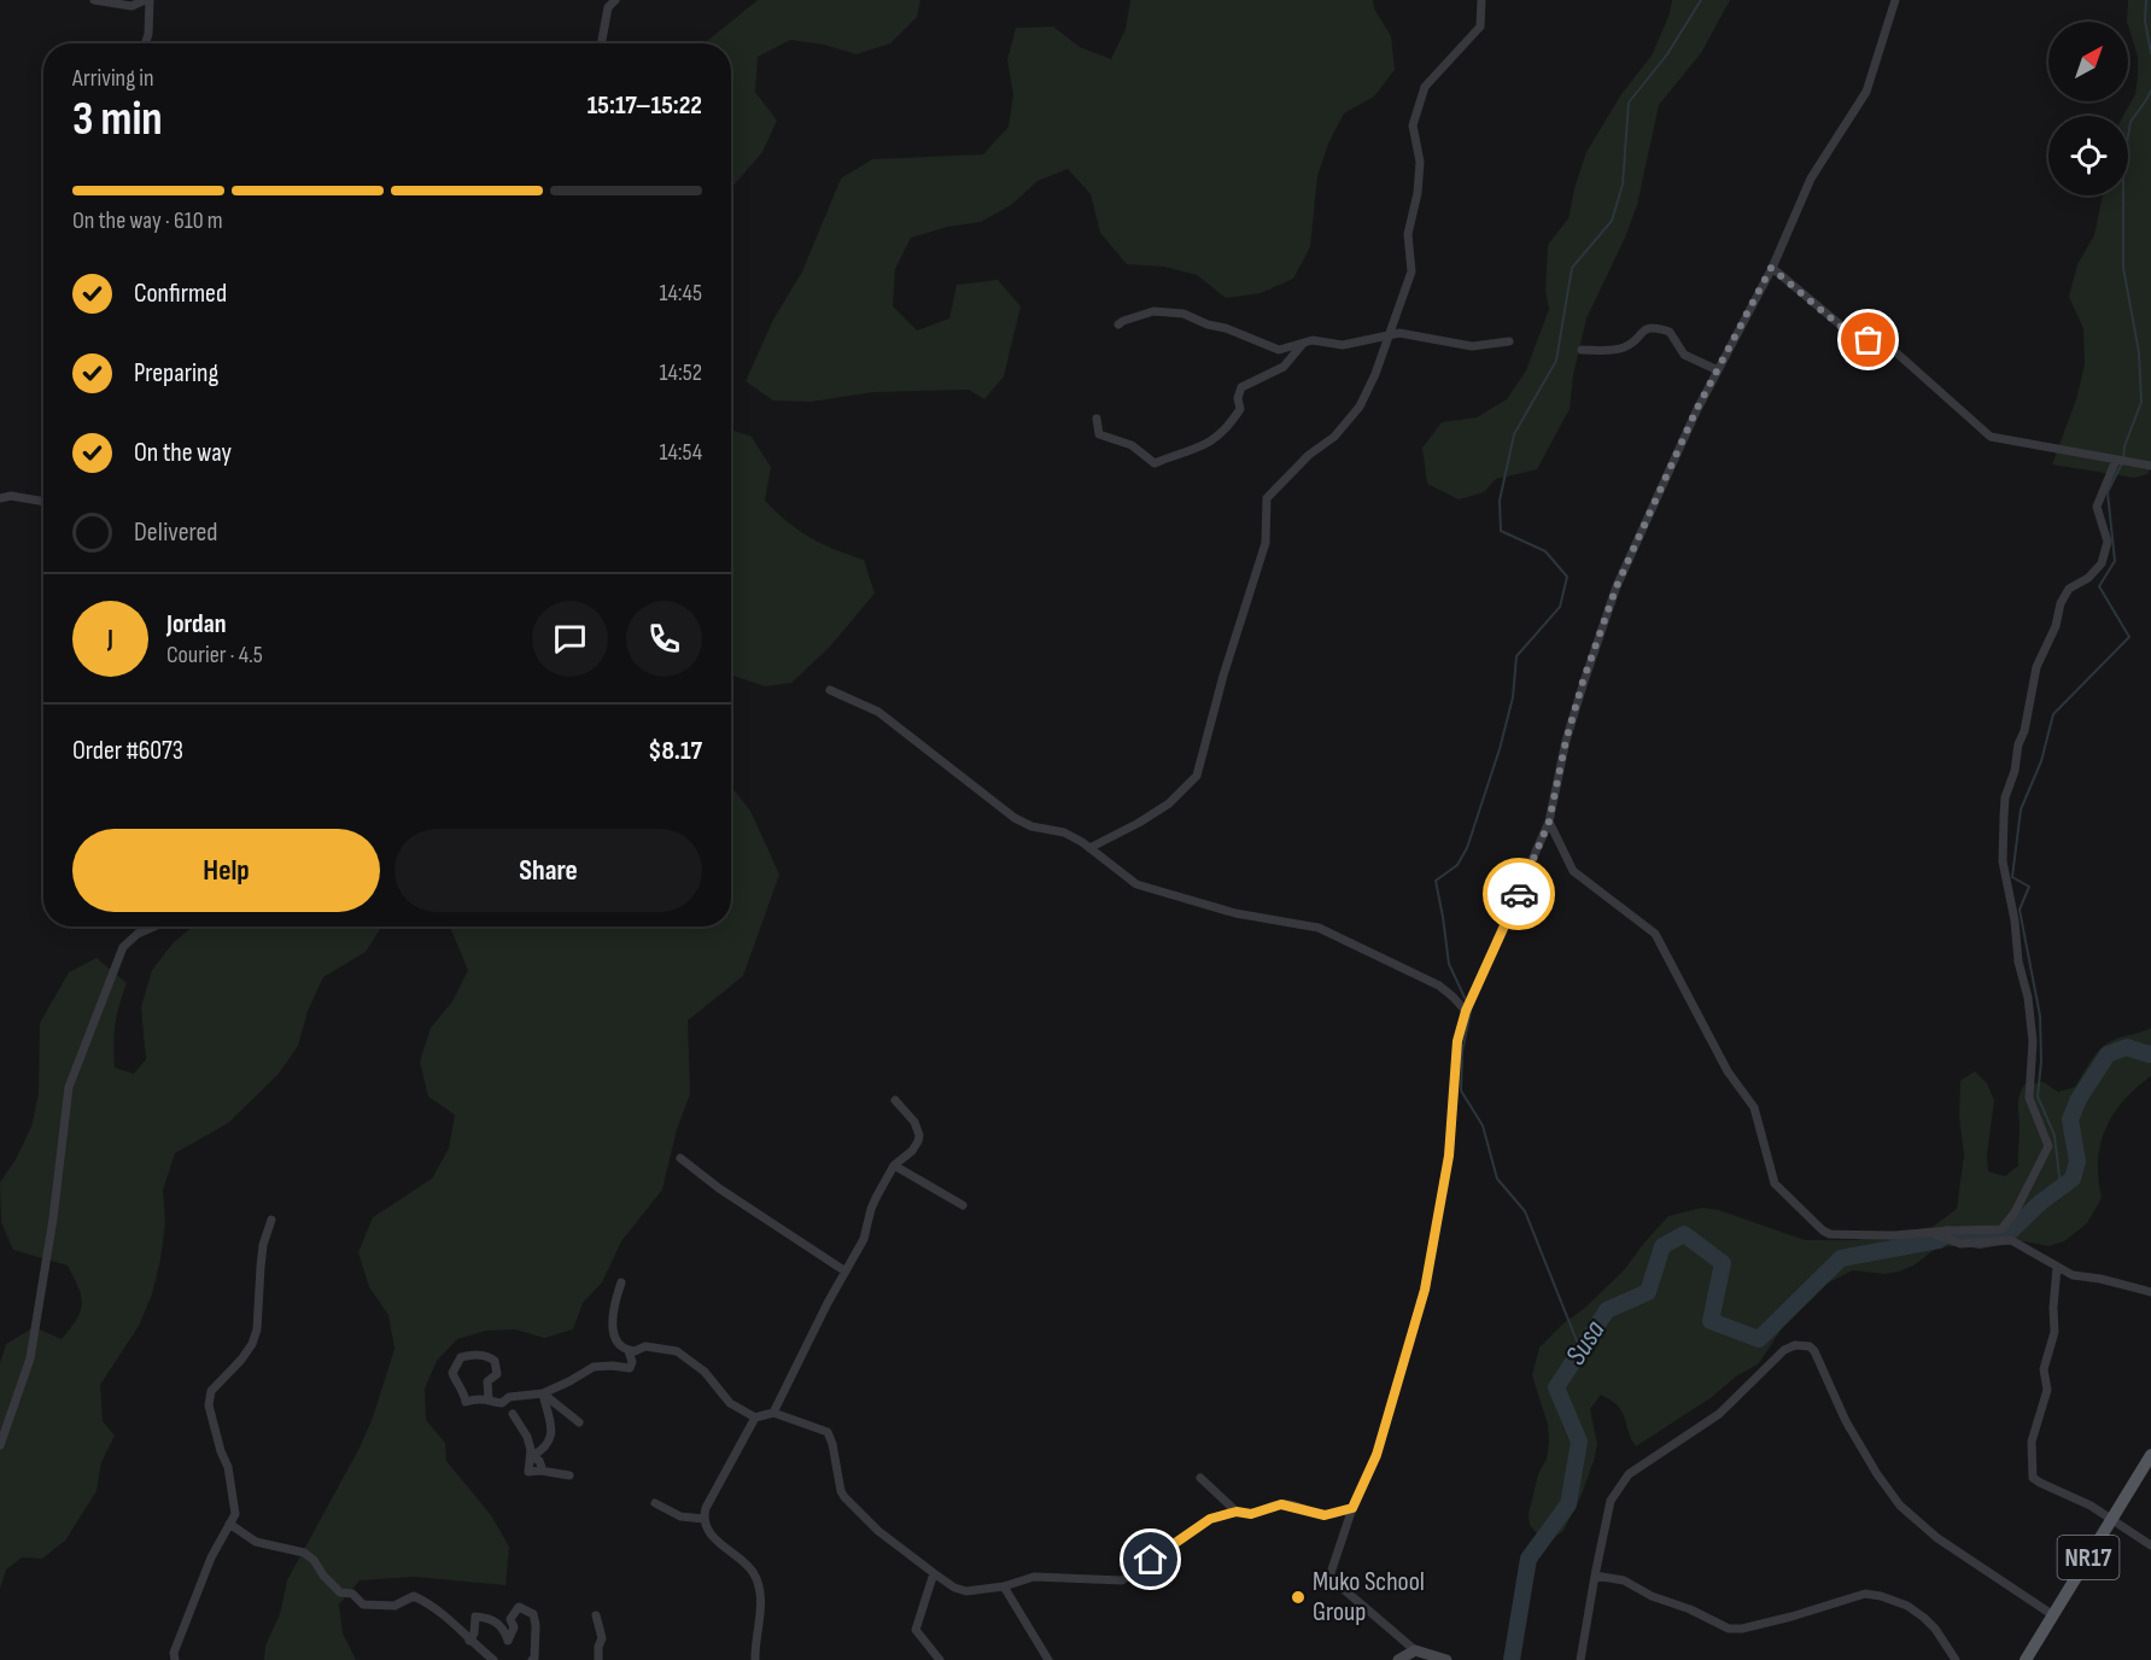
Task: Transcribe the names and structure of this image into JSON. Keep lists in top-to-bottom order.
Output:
{
  "streets": {
    "main road": ["NR17"]
  },
  "water": ["Susa"],
  "places": ["Muko School Group"],
  "north": "top right",
  "page": {
    "heading": ["3 min", "Arriving in", "15:17–15:22"],
    "panel": [
      "Jordan",
      "Courier · 4.5",
      "Order #6073",
      "$8.17"
    ],
    "bar": "On the way · 610 m",
    "list": [
      ["Confirmed", "14:45"],
      ["Preparing", "14:52"],
      ["On the way", "14:54"],
      "Delivered"
    ],
    "round": "J",
    "buttons": ["Help", "Share"]
  }
}
